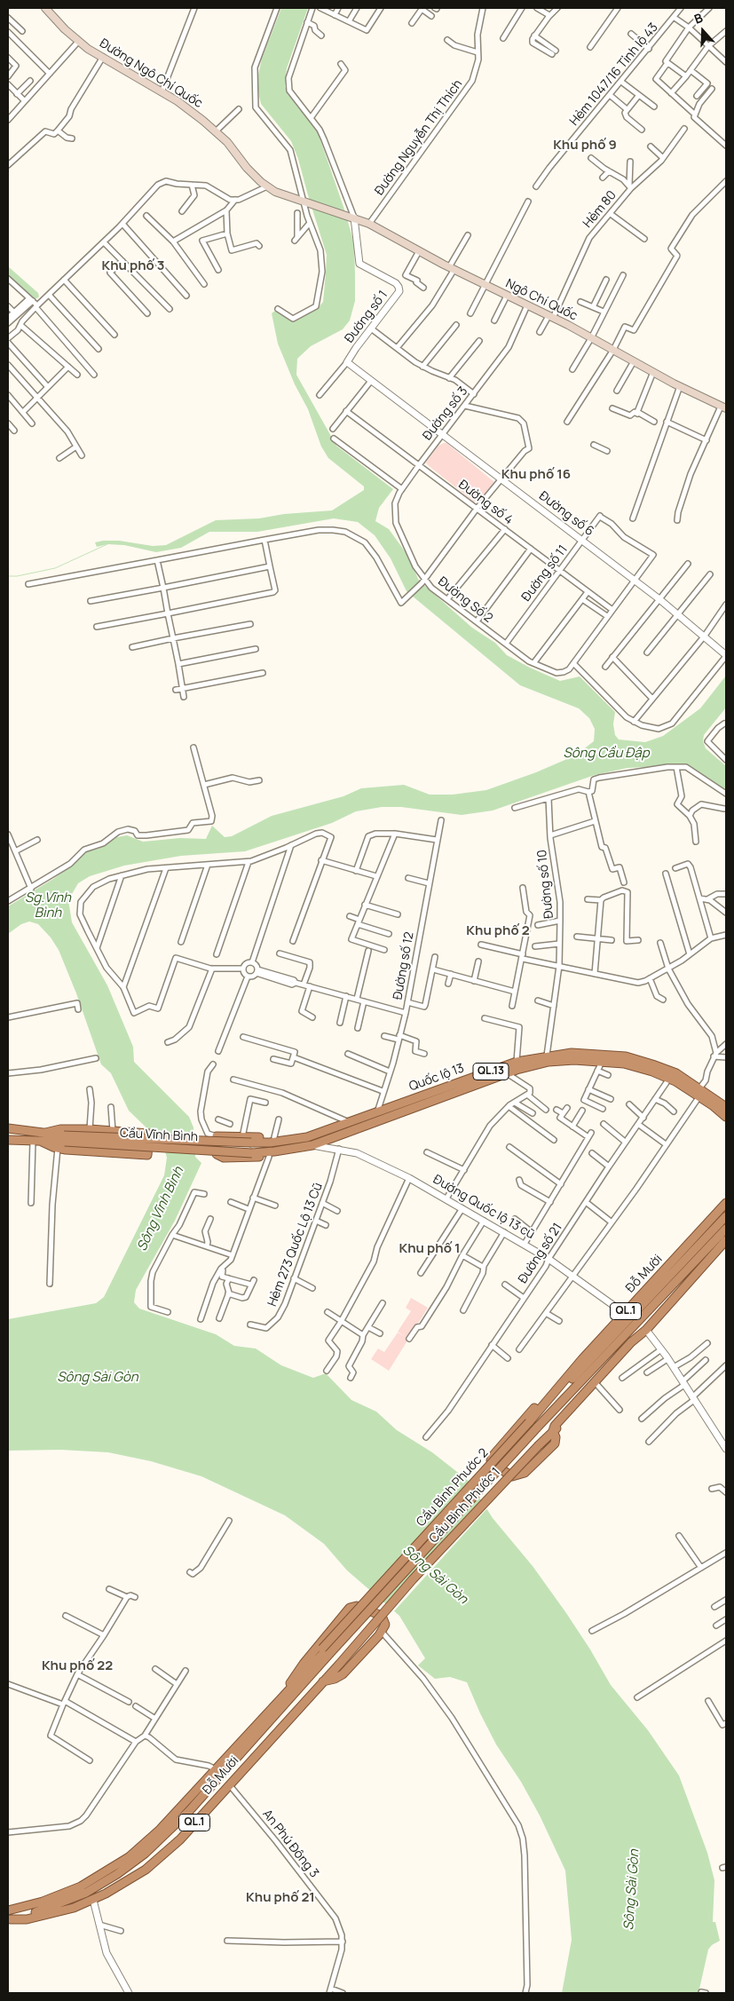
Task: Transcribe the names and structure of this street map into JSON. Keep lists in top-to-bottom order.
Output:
{
  "streets": {
    "highway": [
      "QL.13",
      "Quốc lộ 13",
      "Cầu Vĩnh Bình",
      "Đỗ Mười",
      "QL.1",
      "Cầu Bình Phước 2",
      "Cầu Bình Phước 1"
    ],
    "main road": ["Đường Ngô Chí Quốc", "Ngô Chí Quốc"],
    "street": [
      "Hẻm 1047/16 Tỉnh lộ 43",
      "Đường Nguyễn Thị Thích",
      "Hẻm 80",
      "Đường số 1",
      "Đường số 3",
      "Đường số 4",
      "Đường số 6",
      "Đường số 11",
      "Đường Số 2",
      "Đường số 10",
      "Đường số 12",
      "Đường Quốc lộ 13 cũ",
      "Hẻm 273 Quốc Lộ 13 Cũ",
      "Đường số 21",
      "An Phú Đông 3"
    ]
  },
  "crossings": [
    ["Đường Ngô Chí Quốc", "Ngô Chí Quốc"],
    ["Đường Nguyễn Thị Thích", "Ngô Chí Quốc"],
    ["Hẻm 80", "Ngô Chí Quốc"],
    ["Ngô Chí Quốc", "Đường số 1"],
    ["Ngô Chí Quốc", "Đường số 3"],
    ["Đường số 1", "Đường số 6"],
    ["Đường số 3", "Đường số 4"],
    ["Đường số 3", "Đường số 6"],
    ["Đường số 3", "Đường Số 2"],
    ["Đường số 4", "Đường số 11"],
    ["Đường số 6", "Đường số 11"],
    ["Đường số 11", "Đường Số 2"],
    ["Đường số 10", "Quốc lộ 13"],
    ["Đường số 12", "Quốc lộ 13"],
    ["QL.13", "Cầu Vĩnh Bình"],
    ["Quốc lộ 13", "Cầu Vĩnh Bình"],
    ["Quốc lộ 13", "Đường Quốc lộ 13 cũ"],
    ["Quốc lộ 13", "Đường số 21"],
    ["Đường Quốc lộ 13 cũ", "Hẻm 273 Quốc Lộ 13 Cũ"],
    ["Đường Quốc lộ 13 cũ", "Đường số 21"],
    ["Đường Quốc lộ 13 cũ", "Đỗ Mười"],
    ["Đỗ Mười", "QL.1"],
    ["Đỗ Mười", "Cầu Bình Phước 2"],
    ["Đỗ Mười", "Cầu Bình Phước 1"],
    ["Đỗ Mười", "An Phú Đông 3"]
  ],
  "districts": [
    "Khu phố 9",
    "Khu phố 3",
    "Khu phố 16",
    "Khu phố 2",
    "Khu phố 1",
    "Khu phố 22",
    "Khu phố 21"
  ],
  "water": [
    "Sông Cầu Đập",
    "Sg.Vĩnh Bình",
    "Sông Vĩnh Bình",
    "Sông Sài Gòn"
  ],
  "north": "top"
}
